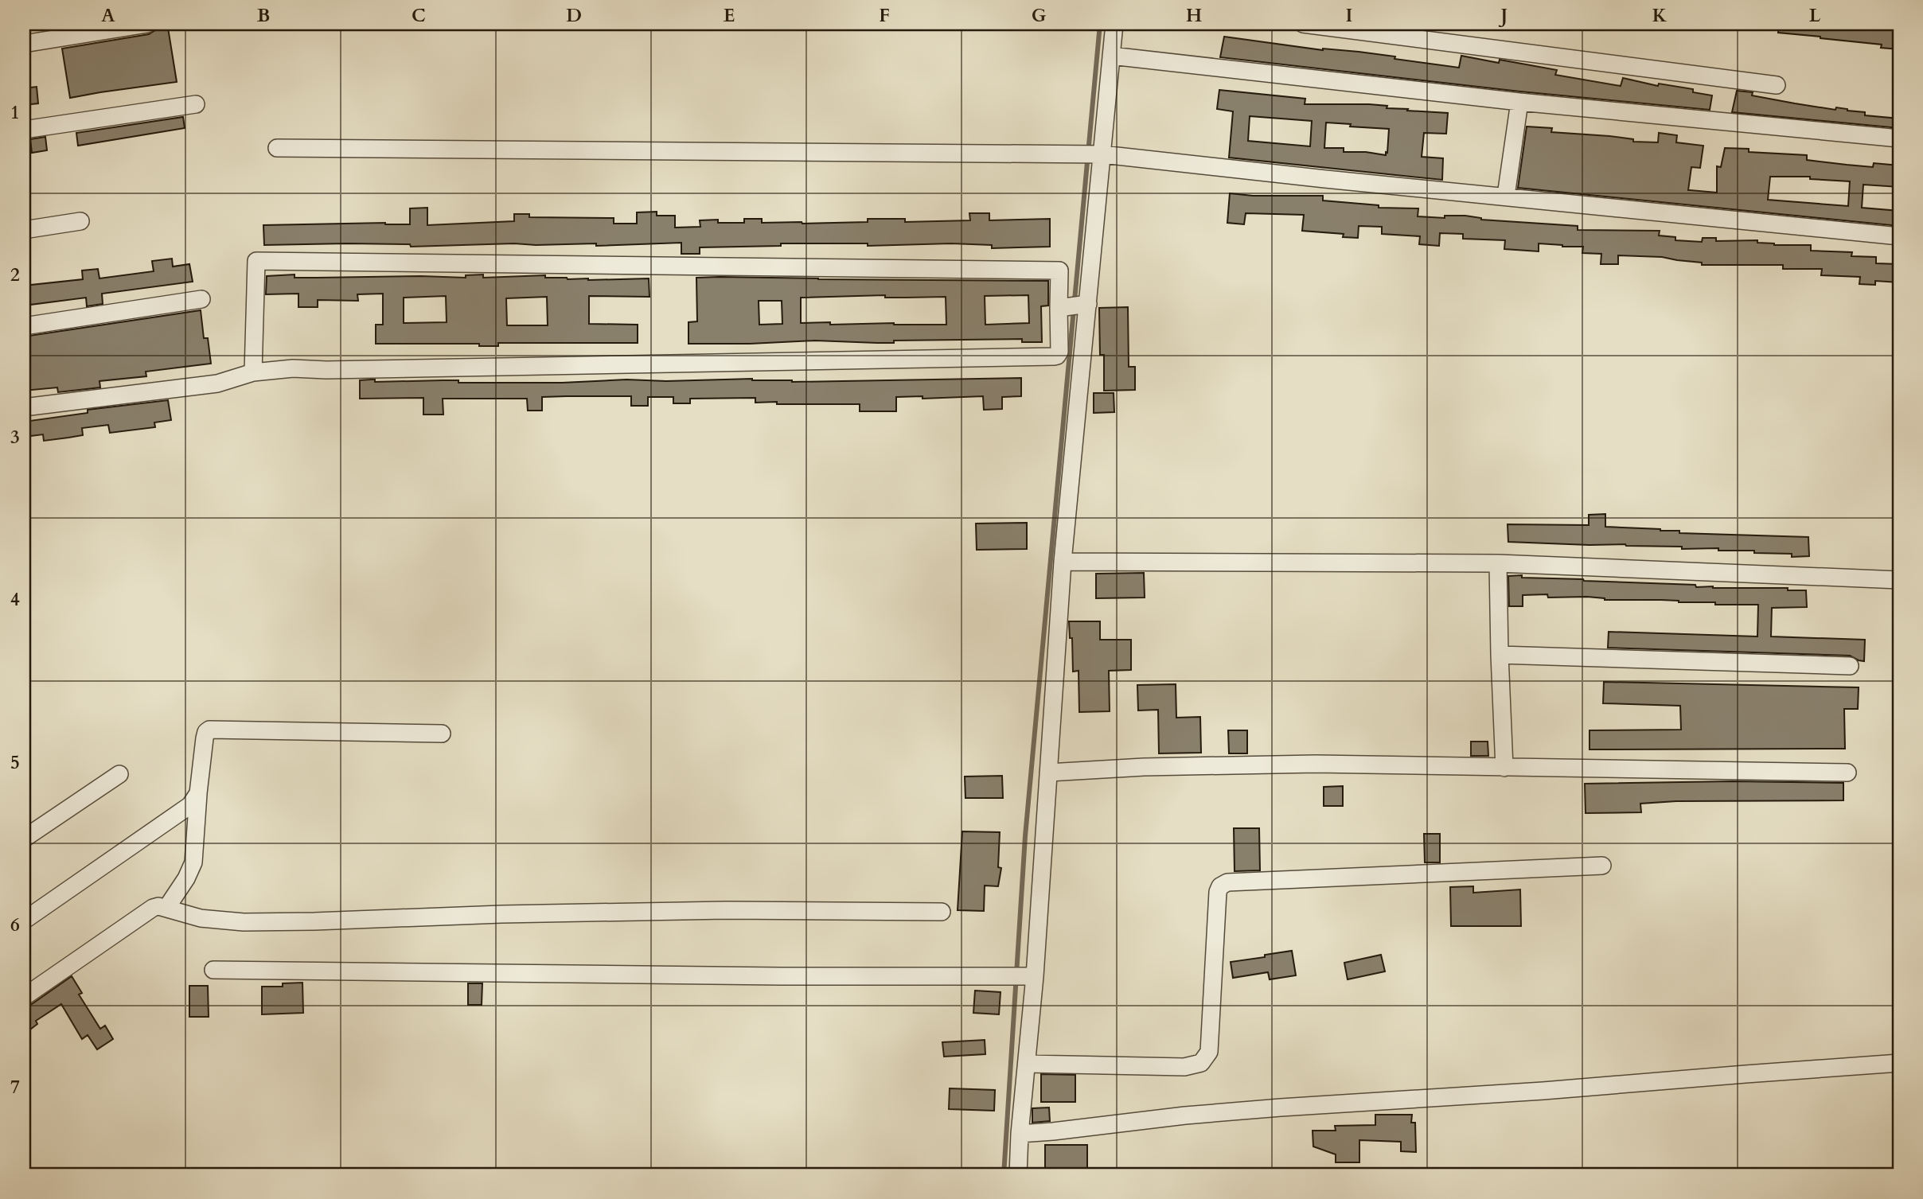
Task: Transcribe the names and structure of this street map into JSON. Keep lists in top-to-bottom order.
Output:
{
  "grid": {
    "columns": [
      "A",
      "B",
      "C",
      "D",
      "E",
      "F",
      "G",
      "H",
      "I",
      "J",
      "K",
      "L"
    ],
    "rows": [
      "1",
      "2",
      "3",
      "4",
      "5",
      "6",
      "7"
    ]
  }
}
